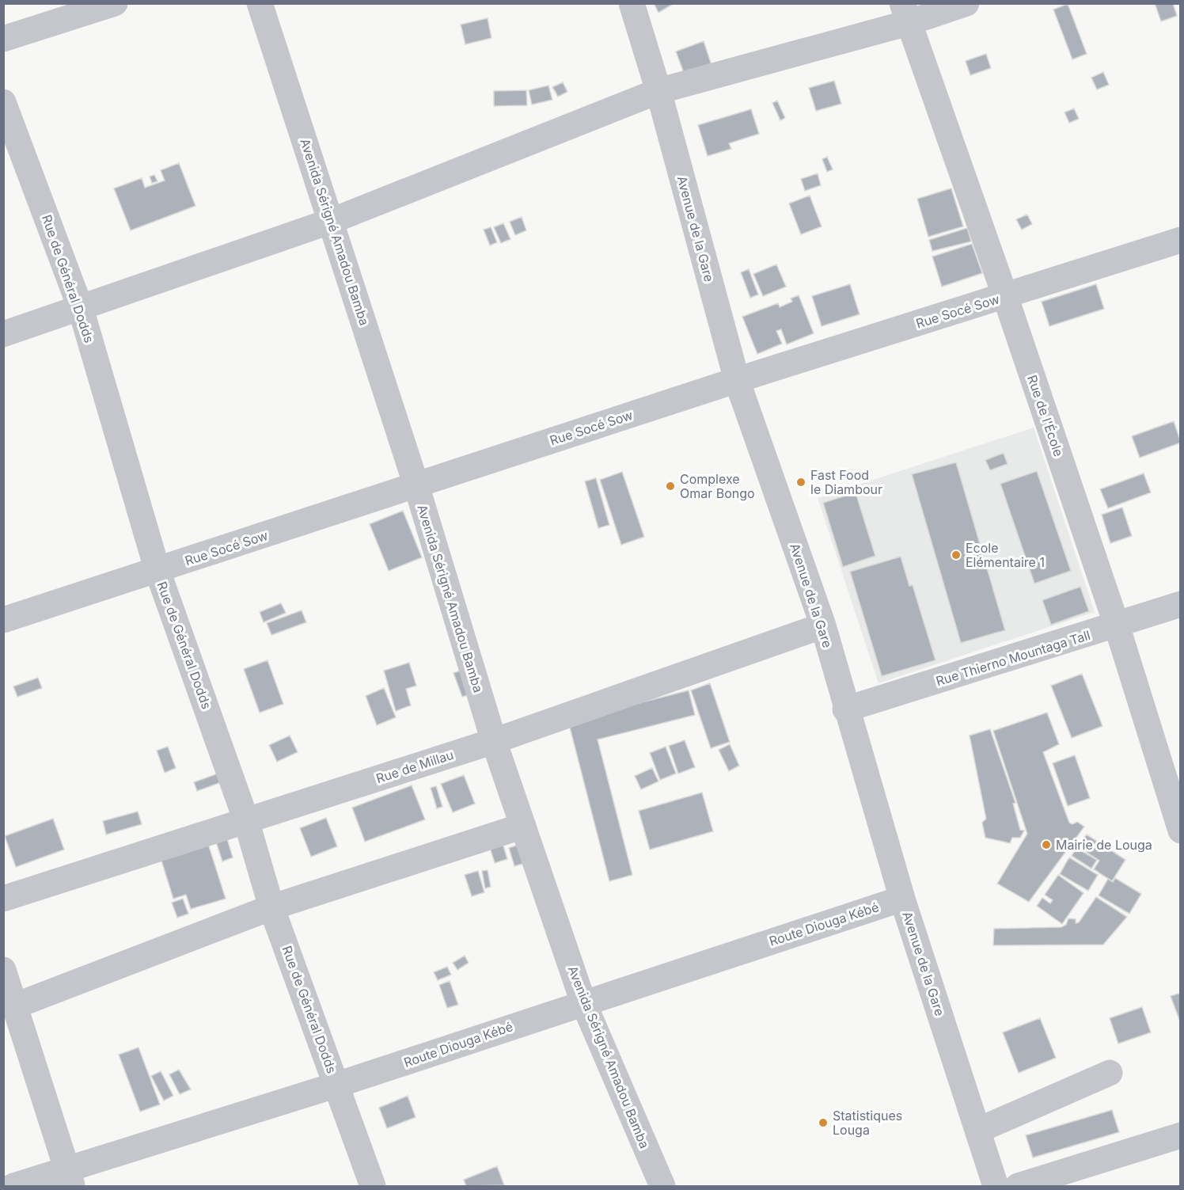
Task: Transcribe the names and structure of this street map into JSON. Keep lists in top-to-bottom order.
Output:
{
  "streets": {
    "street": [
      "Avenue de la Gare",
      "Avenida Sérigné Amadou Bamba",
      "Rue de Général Dodds",
      "Rue Socé Sow",
      "Rue de l'École",
      "Rue Thierno Mountaga Tall",
      "Rue de Millau",
      "Route Diouga Kébé"
    ]
  },
  "crossings": [
    ["Avenue de la Gare", "Rue Socé Sow"],
    ["Avenue de la Gare", "Rue Thierno Mountaga Tall"],
    ["Avenue de la Gare", "Rue de Millau"],
    ["Avenue de la Gare", "Route Diouga Kébé"],
    ["Avenida Sérigné Amadou Bamba", "Rue Socé Sow"],
    ["Avenida Sérigné Amadou Bamba", "Rue de Millau"],
    ["Avenida Sérigné Amadou Bamba", "Route Diouga Kébé"],
    ["Rue de Général Dodds", "Rue Socé Sow"],
    ["Rue de Général Dodds", "Rue de Millau"],
    ["Rue de Général Dodds", "Route Diouga Kébé"],
    ["Rue Socé Sow", "Rue de l'École"],
    ["Rue de l'École", "Rue Thierno Mountaga Tall"]
  ],
  "places": [
    "Fast Food le Diambour",
    "Complexe Omar Bongo",
    "Ecole Elémentaire 1",
    "Mairie de Louga",
    "Statistiques Louga"
  ]
}
